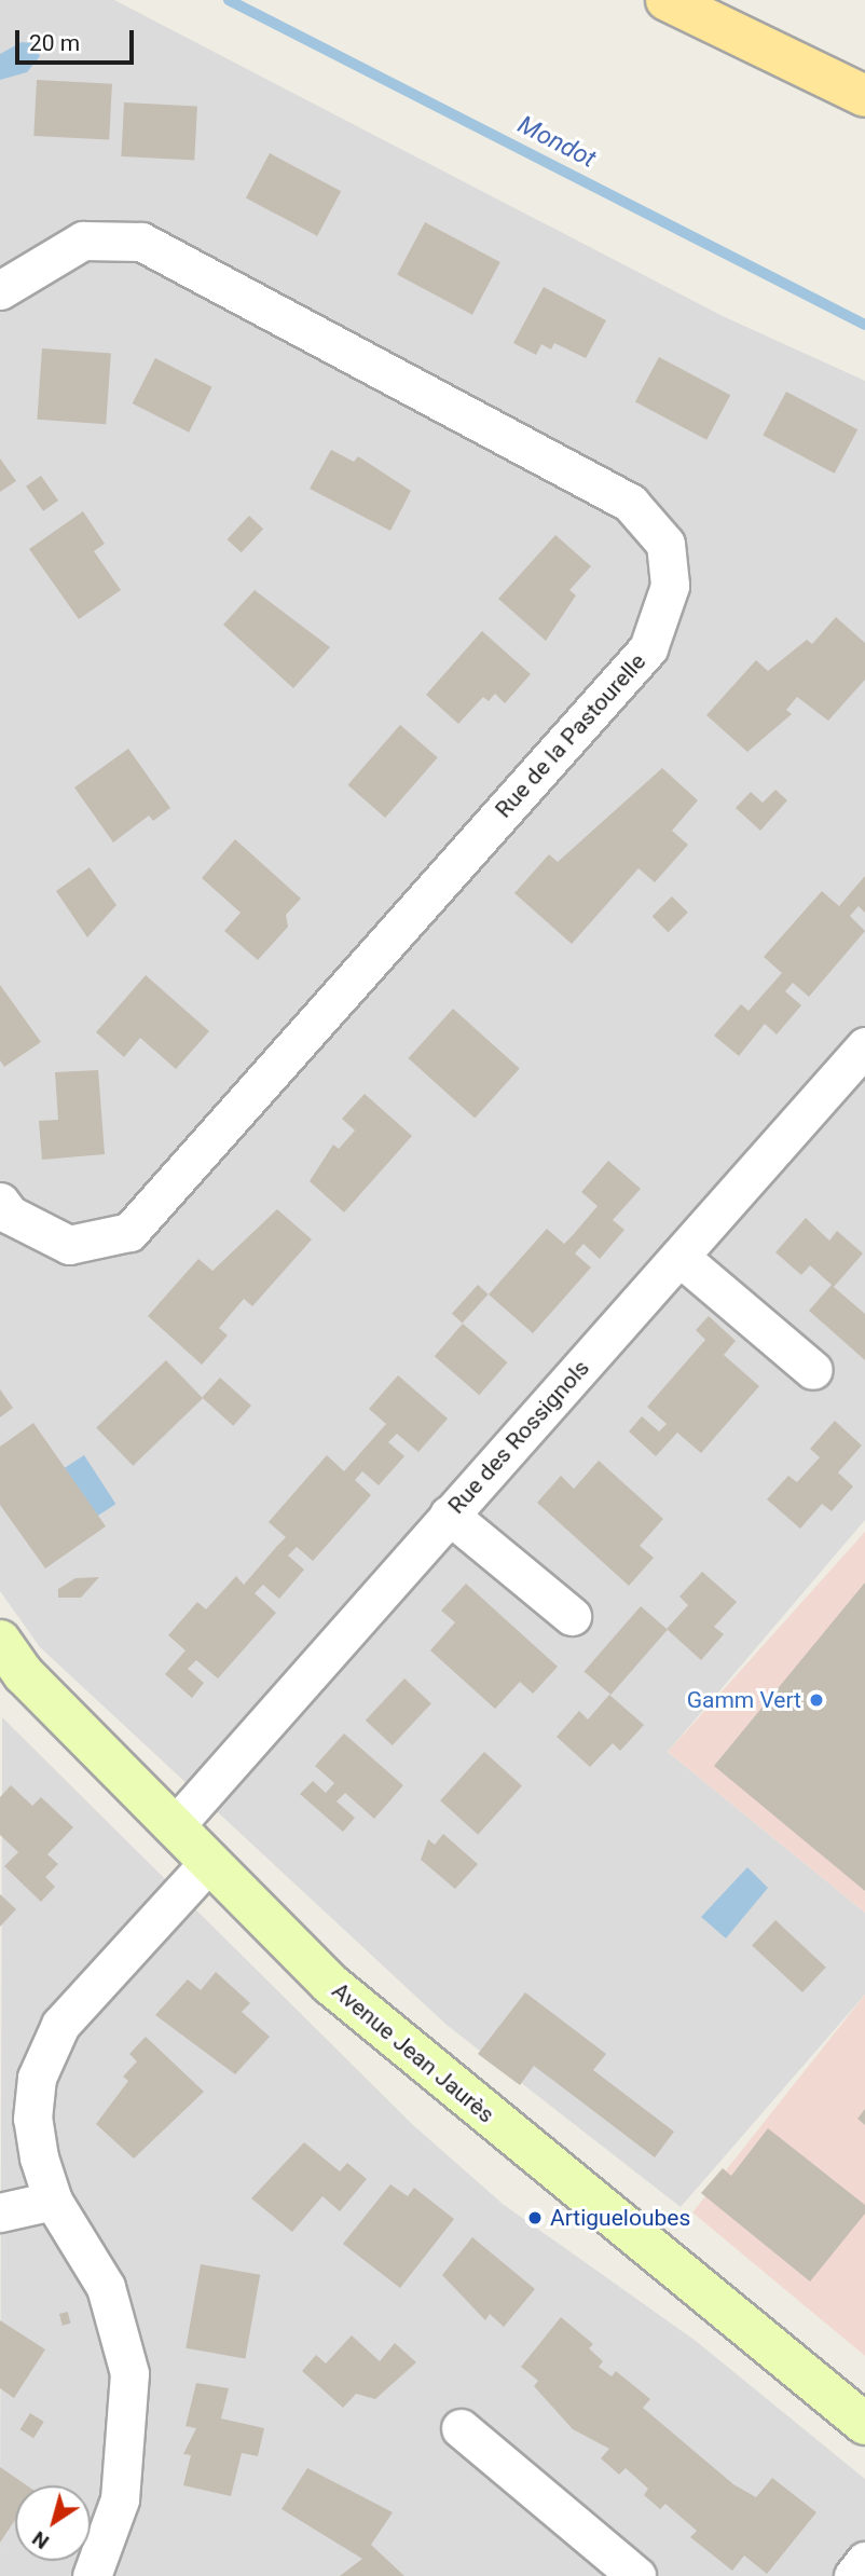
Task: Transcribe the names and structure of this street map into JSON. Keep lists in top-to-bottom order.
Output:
{
  "streets": {
    "street": ["Rue de la Pastourelle", "Rue des Rossignols", "Avenue Jean Jaurès"]
  },
  "crossings": [
    ["Rue des Rossignols", "Avenue Jean Jaurès"]
  ],
  "water": ["Mondot"],
  "places": ["Gamm Vert", "Artigueloubes"],
  "scale_bar": "20 m",
  "north": "bottom left"
}
